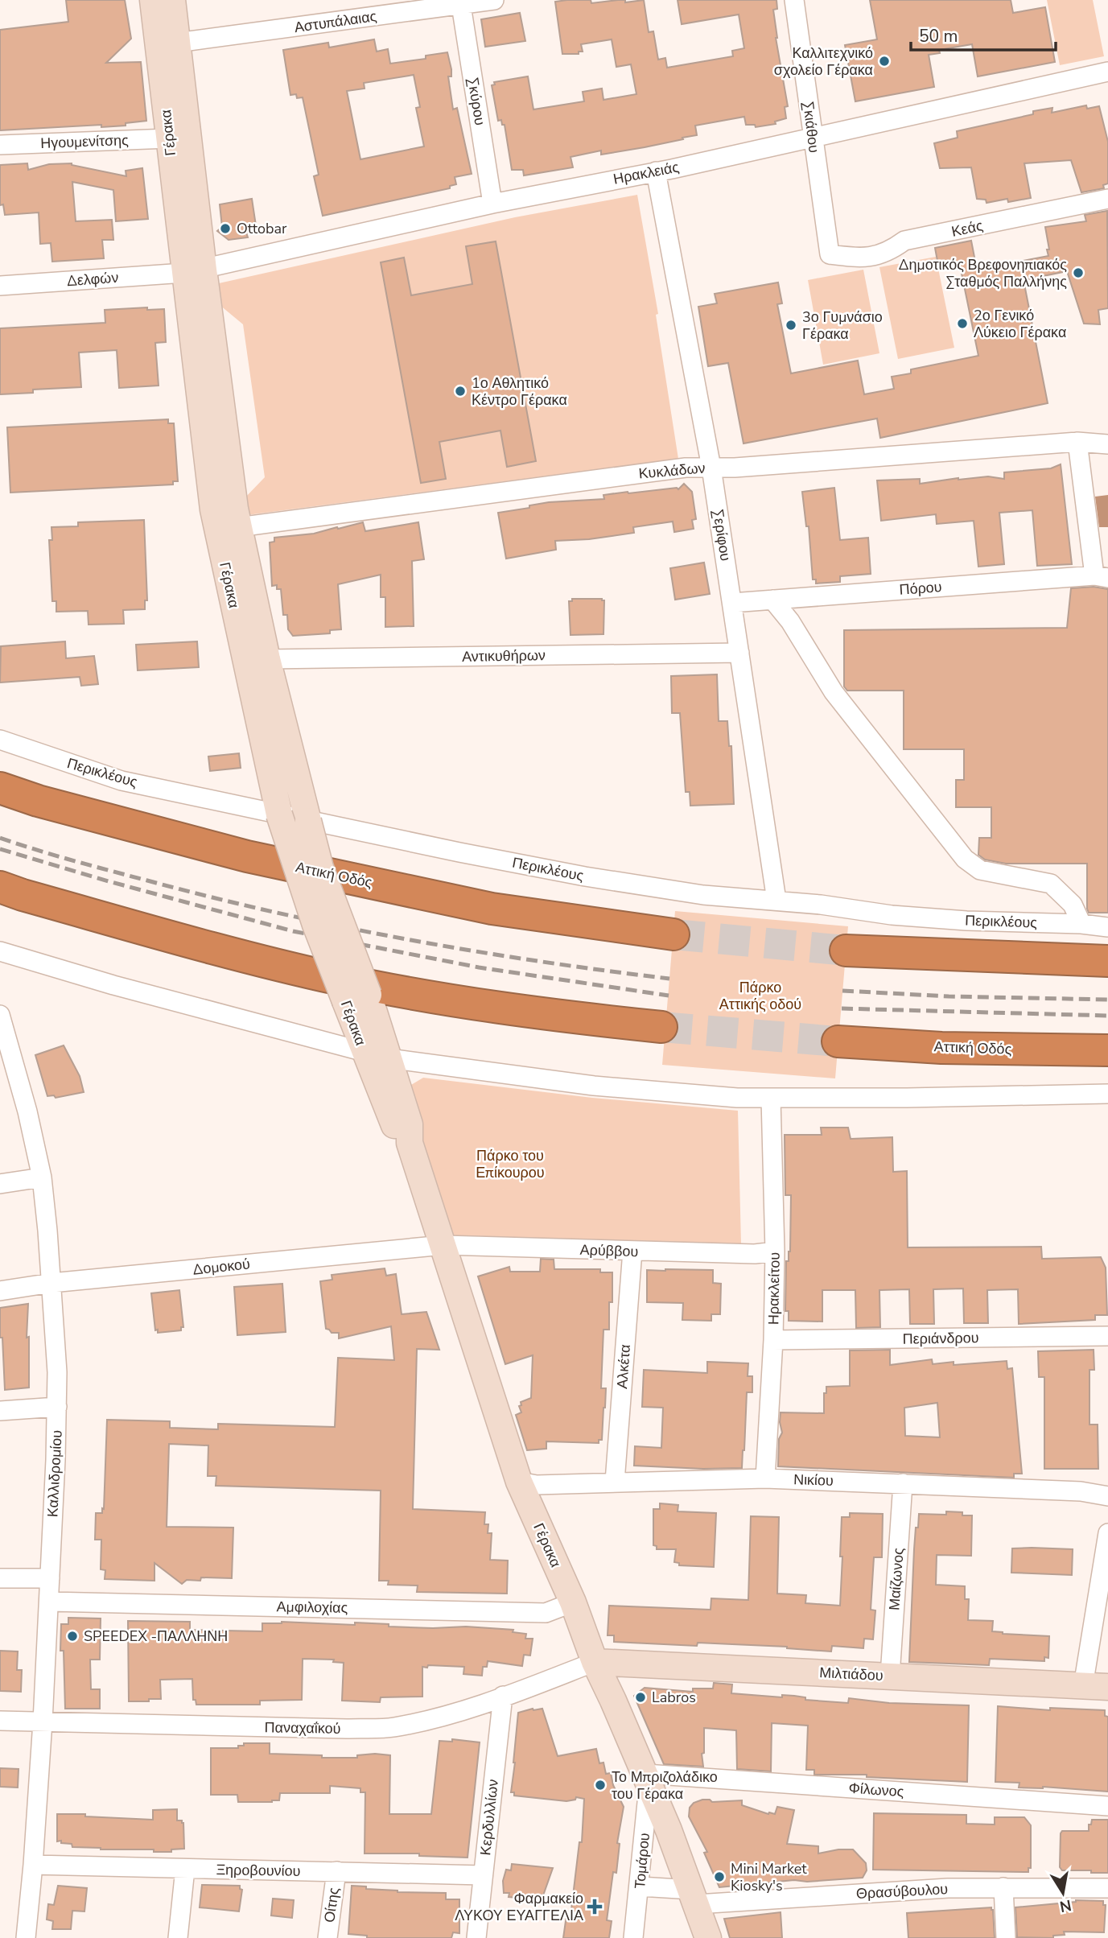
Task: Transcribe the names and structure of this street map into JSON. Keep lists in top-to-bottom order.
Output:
{
  "streets": {
    "highway": ["Αττική Οδός"],
    "street": [
      "Αστυπάλαιας",
      "Σκύρου",
      "Σκιάθου",
      "Γέρακα",
      "Ηγουμενίτσης",
      "Ηρακλειάς",
      "Κεάς",
      "Δελφών",
      "Κυκλάδων",
      "Σερίφου",
      "Πόρου",
      "Αντικυθήρων",
      "Περικλέους",
      "Αρύββου",
      "Δομοκού",
      "Ηρακλείτου",
      "Περιάνδρου",
      "Αλκέτα",
      "Καλλιδρομίου",
      "Νικίου",
      "Μαίζωνος",
      "Αμφιλοχίας",
      "Μιλτιάδου",
      "Παναχαΐκού",
      "Φίλωνος",
      "Κερδυλλίων",
      "Τομάρου",
      "Ξηροβουνίου",
      "Θρασύβουλου",
      "Οίτης"
    ]
  },
  "crossings": [
    ["Αστυπάλαιας", "Σκύρου"],
    ["Αστυπάλαιας", "Γέρακα"],
    ["Σκύρου", "Ηρακλειάς"],
    ["Σκιάθου", "Ηρακλειάς"],
    ["Σκιάθου", "Κεάς"],
    ["Γέρακα", "Ηγουμενίτσης"],
    ["Γέρακα", "Ηρακλειάς"],
    ["Γέρακα", "Δελφών"],
    ["Γέρακα", "Κυκλάδων"],
    ["Γέρακα", "Αντικυθήρων"],
    ["Γέρακα", "Περικλέους"],
    ["Γέρακα", "Αρύββου"],
    ["Γέρακα", "Δομοκού"],
    ["Γέρακα", "Νικίου"],
    ["Γέρακα", "Αμφιλοχίας"],
    ["Γέρακα", "Μιλτιάδου"],
    ["Γέρακα", "Παναχαΐκού"],
    ["Γέρακα", "Φίλωνος"],
    ["Γέρακα", "Τομάρου"],
    ["Γέρακα", "Θρασύβουλου"],
    ["Ηρακλειάς", "Δελφών"],
    ["Ηρακλειάς", "Σερίφου"],
    ["Κυκλάδων", "Σερίφου"],
    ["Σερίφου", "Πόρου"],
    ["Σερίφου", "Αντικυθήρων"],
    ["Σερίφου", "Περικλέους"],
    ["Αρύββου", "Δομοκού"],
    ["Αρύββου", "Ηρακλείτου"],
    ["Αρύββου", "Αλκέτα"],
    ["Δομοκού", "Καλλιδρομίου"],
    ["Ηρακλείτου", "Περιάνδρου"],
    ["Ηρακλείτου", "Νικίου"],
    ["Αλκέτα", "Νικίου"],
    ["Καλλιδρομίου", "Αμφιλοχίας"],
    ["Καλλιδρομίου", "Παναχαΐκού"],
    ["Καλλιδρομίου", "Ξηροβουνίου"],
    ["Νικίου", "Μαίζωνος"],
    ["Μαίζωνος", "Μιλτιάδου"],
    ["Μιλτιάδου", "Παναχαΐκού"],
    ["Παναχαΐκού", "Κερδυλλίων"],
    ["Φίλωνος", "Τομάρου"],
    ["Κερδυλλίων", "Ξηροβουνίου"],
    ["Τομάρου", "Θρασύβουλου"],
    ["Ξηροβουνίου", "Οίτης"]
  ],
  "parks": ["Πάρκο Αττικής οδού", "Πάρκο του Επίκουρου"],
  "places": {
    "other": [
      "Καλλιτεχνικό σχολείο Γέρακα",
      "Ottobar",
      "Δημοτικός Βρεφονηπιακός Σταθμός Παλλήνης",
      "2ο Γενικό Λύκειο Γέρακα",
      "3ο Γυμνάσιο Γέρακα",
      "1ο Αθλητικό Κέντρο Γέρακα",
      "SPEEDEX -ΠΑΛΛΗΝΗ",
      "Labros",
      "Το Μπριζολάδικο του Γέρακα",
      "Mini Market Kiosky's"
    ],
    "health": ["Φαρμακείο ΛΥΚΟΥ ΕΥΑΓΓΕΛΙΑ"]
  },
  "scale_bar": "50 m",
  "north": "bottom"
}
